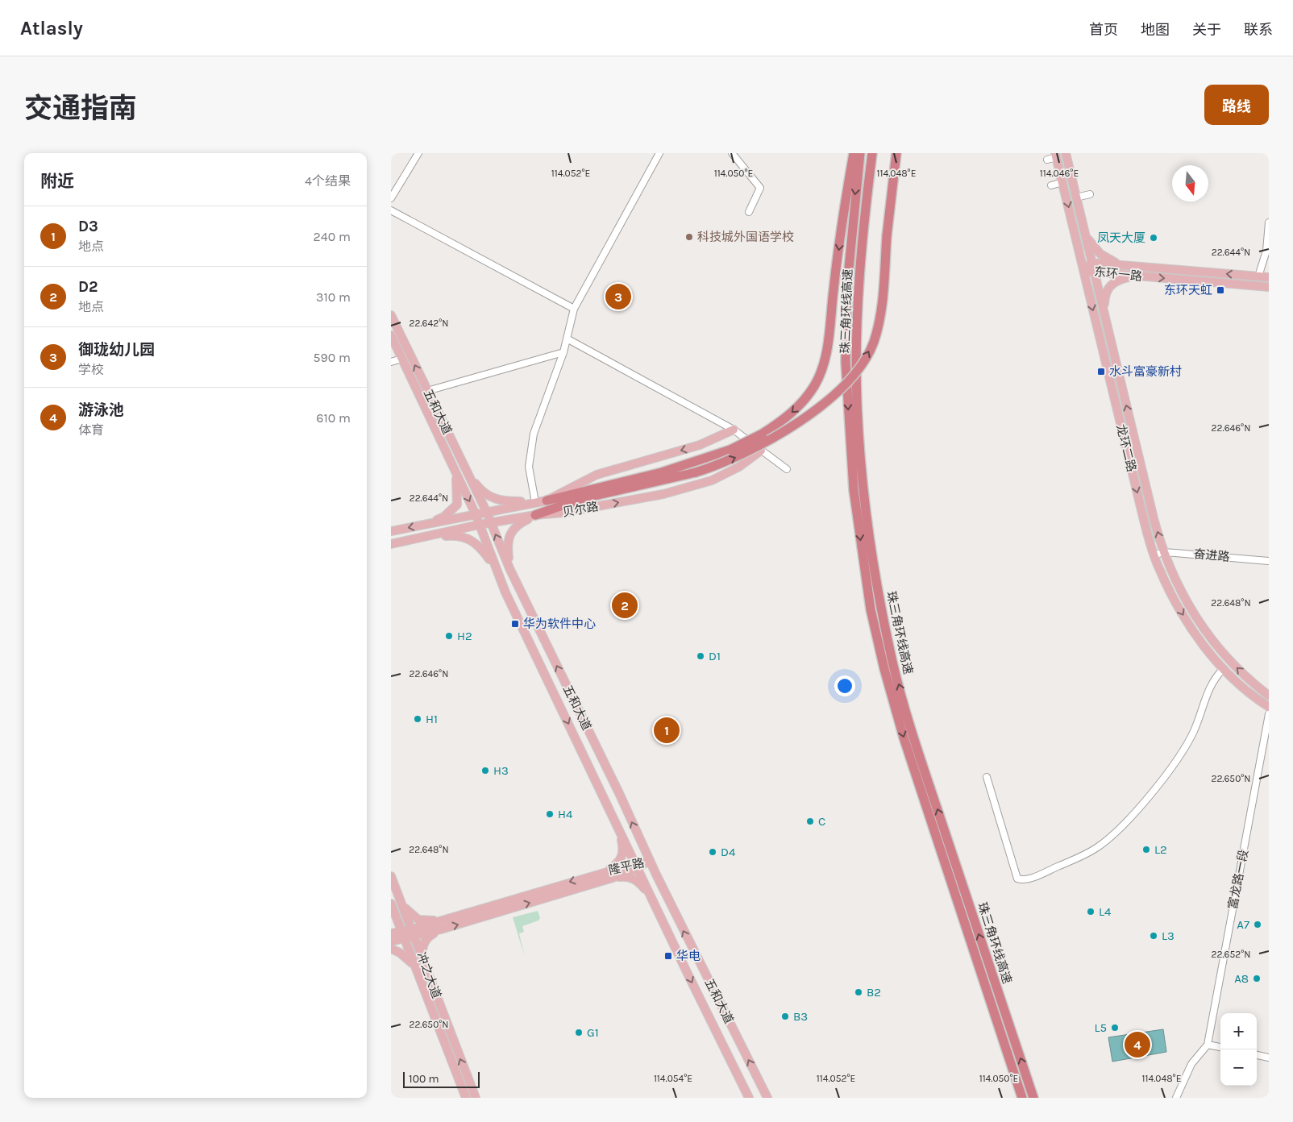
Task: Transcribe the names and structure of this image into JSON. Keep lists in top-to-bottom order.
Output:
{
  "streets": {
    "highway": ["珠三角环线高速"],
    "main road": [
      "东环一路",
      "五和大道",
      "龙环二路",
      "贝尔路",
      "隆平路",
      "冲之大道"
    ],
    "street": ["奋进路", "富龙路一段"]
  },
  "crossings": [
    ["东环一路", "龙环二路"],
    ["五和大道", "贝尔路"],
    ["五和大道", "隆平路"],
    ["龙环二路", "奋进路"],
    ["隆平路", "冲之大道"]
  ],
  "places": {
    "other": [
      "科技城外国语学校",
      "凤天大厦",
      "H2",
      "D1",
      "H1",
      "H3",
      "H4",
      "C",
      "L2",
      "D4",
      "L4",
      "A7",
      "L3",
      "A8",
      "B2",
      "B3",
      "L5",
      "G1"
    ],
    "transit": [
      "东环天虹",
      "水斗富豪新村",
      "华为软件中心",
      "华电"
    ]
  },
  "scale_bar": "100 m",
  "north": "bottom",
  "page": {
    "header": "Atlasly",
    "nav": [
      "首页",
      "地图",
      "关于",
      "联系"
    ],
    "title": "交通指南",
    "buttons": "路线",
    "heading": ["附近", "4个结果"],
    "list": [
      {
        "mark": "1",
        "name": "D3",
        "note": "地点",
        "value": "240 m"
      },
      {
        "mark": "2",
        "name": "D2",
        "note": "地点",
        "value": "310 m"
      },
      {
        "mark": "3",
        "name": "御珑幼儿园",
        "note": "学校",
        "value": "590 m"
      },
      {
        "mark": "4",
        "name": "游泳池",
        "note": "体育",
        "value": "610 m"
      }
    ],
    "pins": [
      "3",
      "2",
      "1",
      "4"
    ],
    "map_buttons": ["+", "−"],
    "scale": "100 m"
  },
  "coordinates": [
    "114.052°E",
    "114.050°E",
    "114.048°E",
    "114.046°E",
    "22.644°N",
    "22.642°N",
    "22.646°N",
    "22.648°N",
    "22.650°N",
    "22.652°N",
    "114.054°E"
  ]
}
